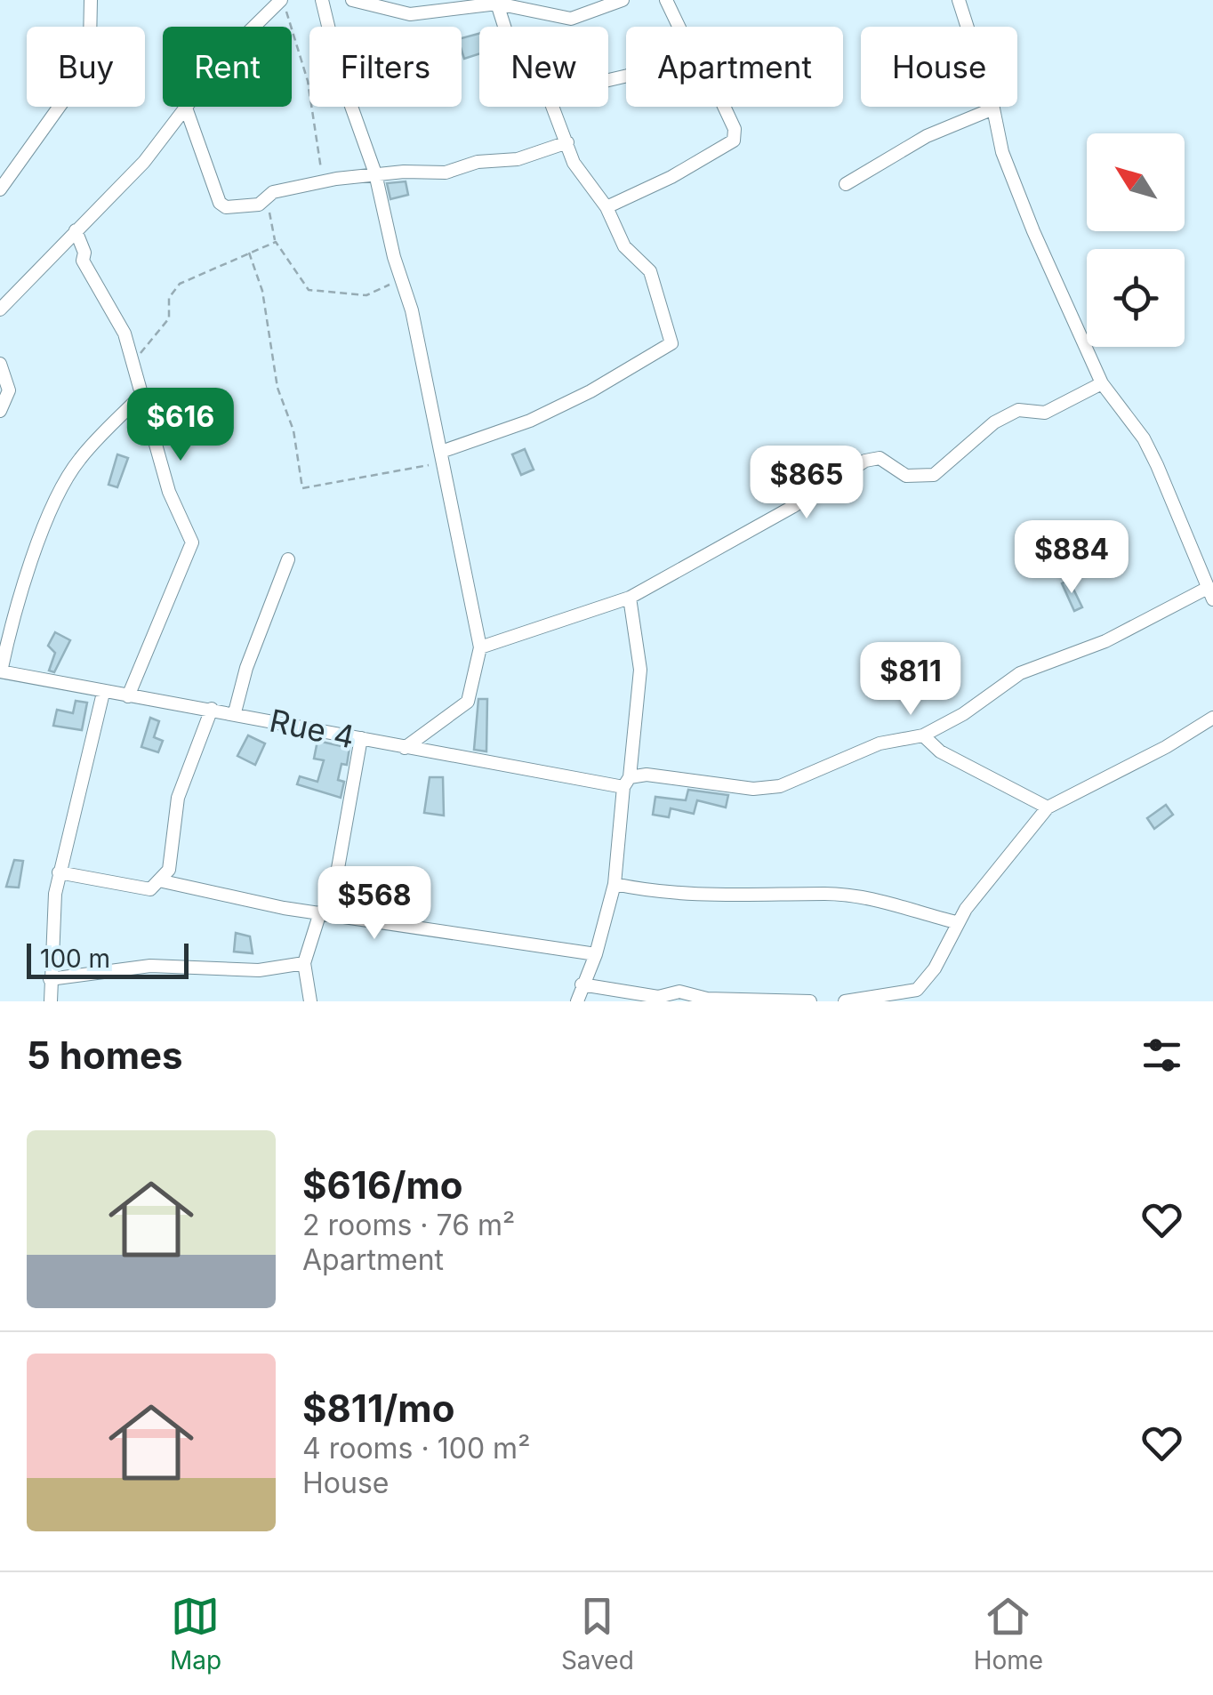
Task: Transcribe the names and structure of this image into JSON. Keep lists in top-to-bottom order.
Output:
{
  "streets": {
    "street": ["Rue 4"]
  },
  "scale_bar": "100 m",
  "north": "top left",
  "page": {
    "chip": [
      "Buy",
      "Rent",
      "Filters",
      "New",
      "Apartment",
      "House"
    ],
    "price": [
      "$616",
      "$865",
      "$884",
      "$811",
      "$568"
    ],
    "scale": "100 m",
    "heading": "5 homes",
    "list": [
      {
        "name": "$616/mo",
        "note": "2 rooms · 76 m² · Apartment"
      },
      {
        "name": "$811/mo",
        "note": "4 rooms · 100 m² · House"
      }
    ],
    "tabs": ["Map", "Saved", "Home"]
  }
}
